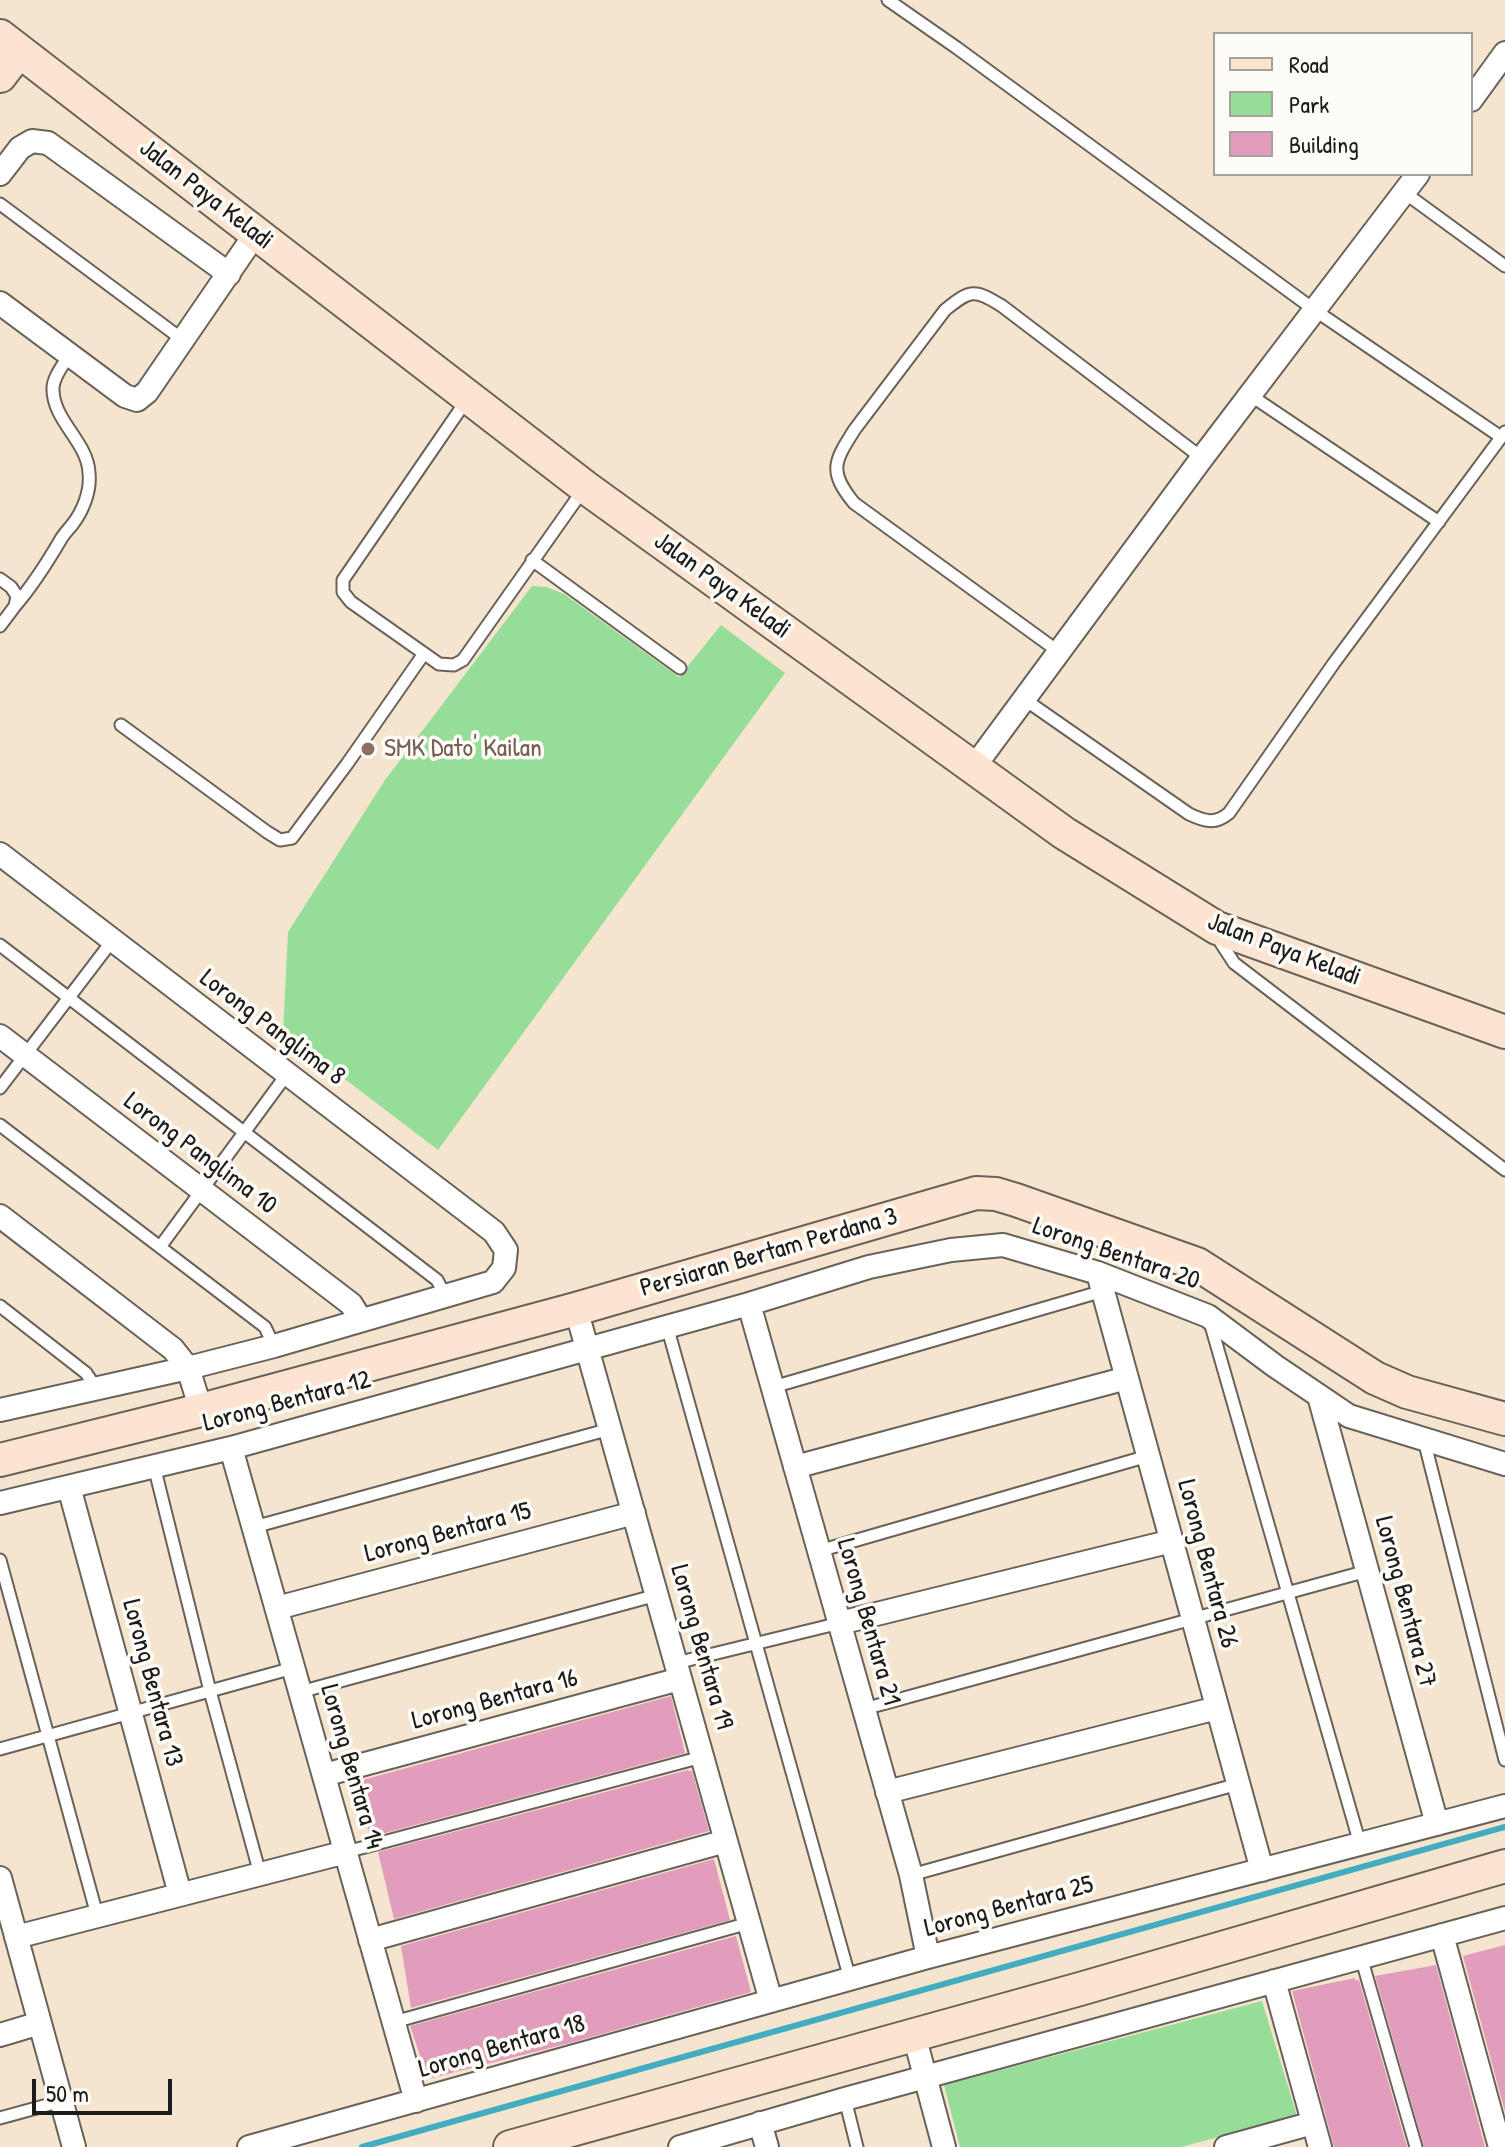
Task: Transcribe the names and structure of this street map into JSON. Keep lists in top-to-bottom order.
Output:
{
  "streets": {
    "street": [
      "Jalan Paya Keladi",
      "Lorong Panglima 8",
      "Lorong Panglima 10",
      "Persiaran Bertam Perdana 3",
      "Lorong Bentara 20",
      "Lorong Bentara 12",
      "Lorong Bentara 15",
      "Lorong Bentara 26",
      "Lorong Bentara 27",
      "Lorong Bentara 21",
      "Lorong Bentara 19",
      "Lorong Bentara 13",
      "Lorong Bentara 16",
      "Lorong Bentara 14",
      "Lorong Bentara 25",
      "Lorong Bentara 18"
    ]
  },
  "crossings": [
    ["Persiaran Bertam Perdana 3", "Lorong Bentara 19"],
    ["Lorong Bentara 20", "Lorong Bentara 12"],
    ["Lorong Bentara 20", "Lorong Bentara 26"],
    ["Lorong Bentara 20", "Lorong Bentara 27"],
    ["Lorong Bentara 20", "Lorong Bentara 21"],
    ["Lorong Bentara 20", "Lorong Bentara 19"],
    ["Lorong Bentara 12", "Lorong Bentara 19"],
    ["Lorong Bentara 12", "Lorong Bentara 13"],
    ["Lorong Bentara 12", "Lorong Bentara 14"],
    ["Lorong Bentara 15", "Lorong Bentara 19"],
    ["Lorong Bentara 15", "Lorong Bentara 14"],
    ["Lorong Bentara 26", "Lorong Bentara 25"],
    ["Lorong Bentara 27", "Lorong Bentara 25"],
    ["Lorong Bentara 21", "Lorong Bentara 25"],
    ["Lorong Bentara 19", "Lorong Bentara 16"],
    ["Lorong Bentara 19", "Lorong Bentara 25"],
    ["Lorong Bentara 19", "Lorong Bentara 18"],
    ["Lorong Bentara 16", "Lorong Bentara 14"],
    ["Lorong Bentara 14", "Lorong Bentara 18"],
    ["Lorong Bentara 25", "Lorong Bentara 18"]
  ],
  "places": ["SMK Dato' Kailan"],
  "legend": ["Road", "Park", "Building"],
  "scale_bar": "50 m"
}
